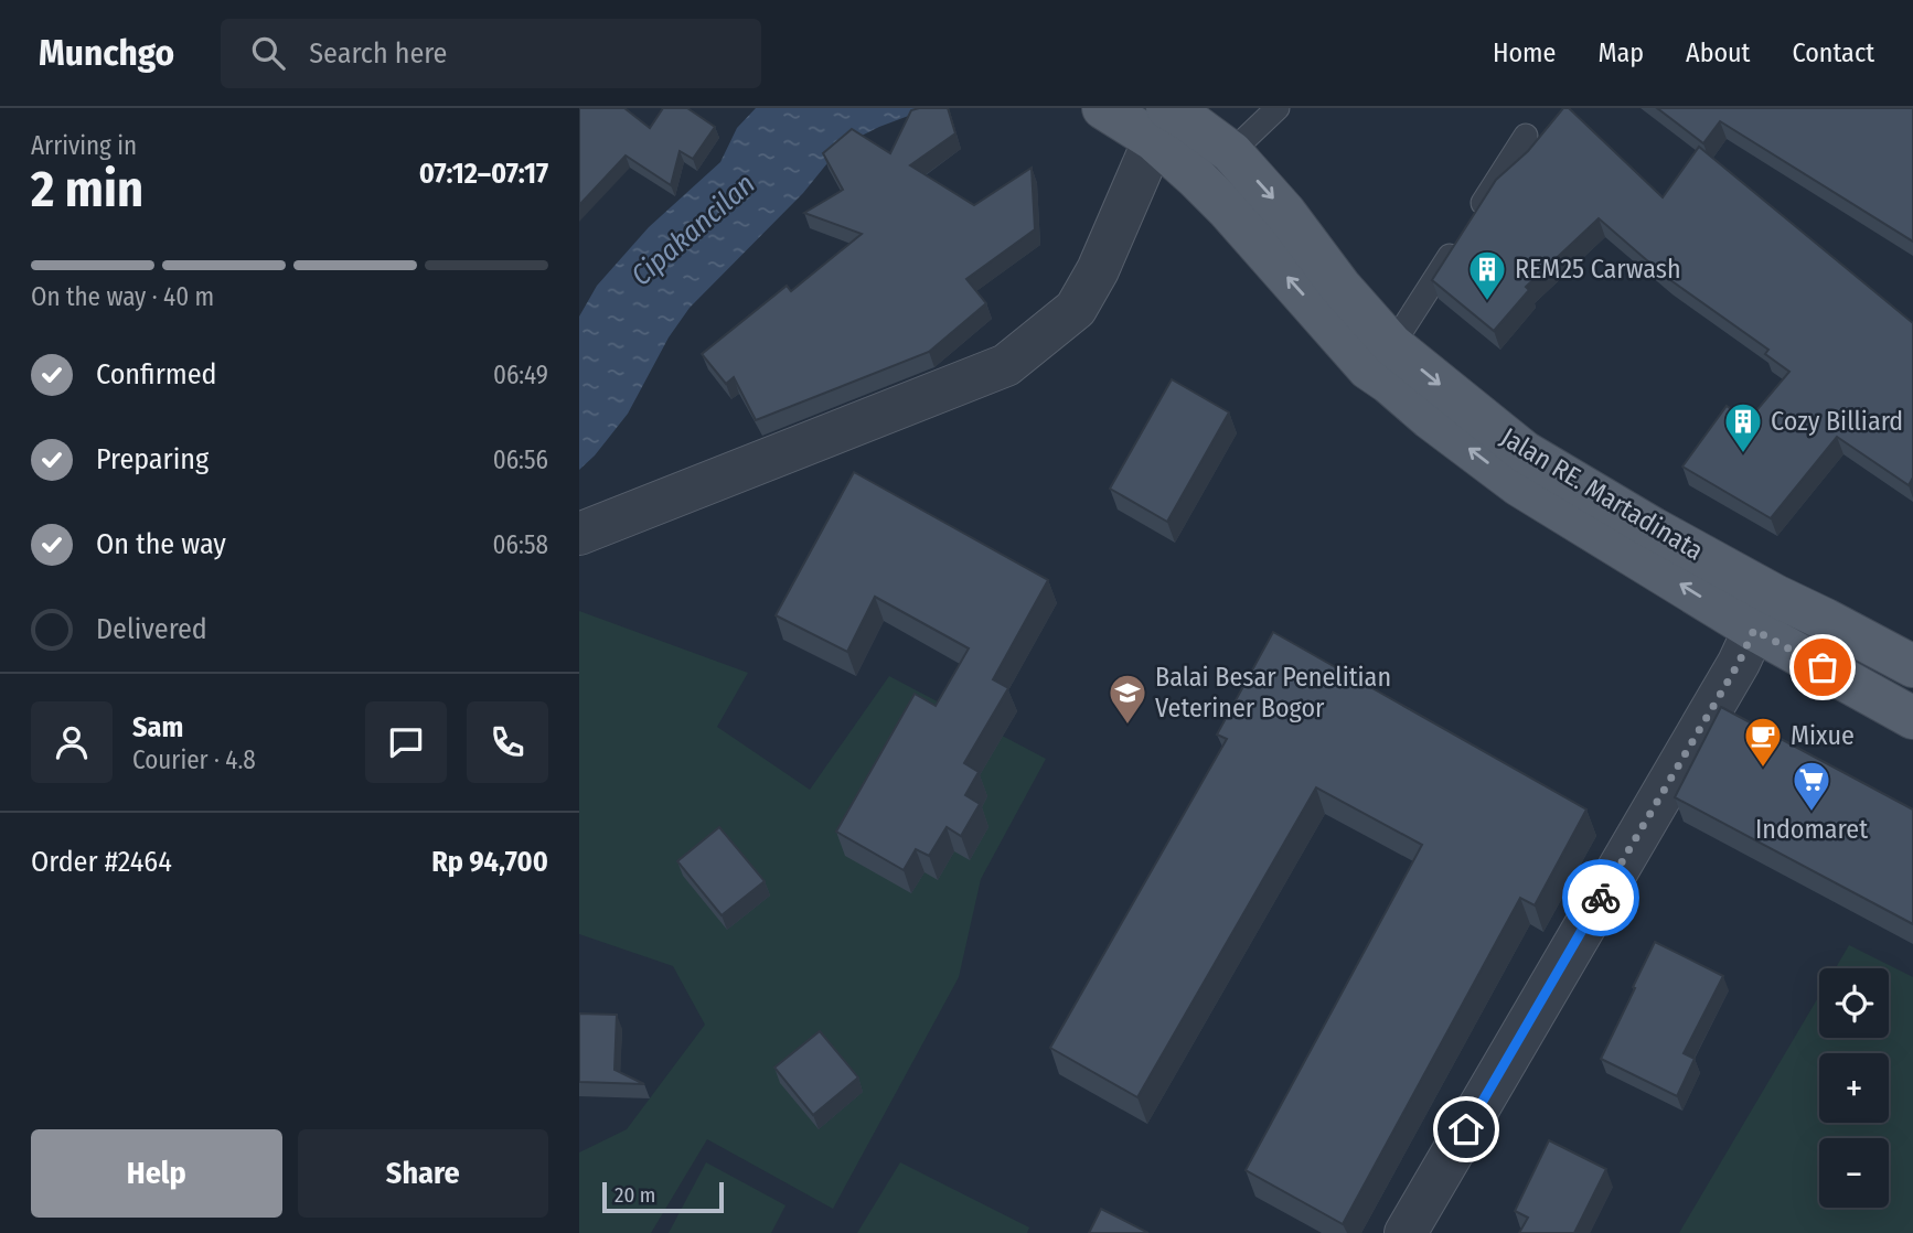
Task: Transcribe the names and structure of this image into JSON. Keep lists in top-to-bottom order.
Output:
{
  "streets": {
    "main road": ["Jalan RE. Martadinata"]
  },
  "water": ["Cipakancilan"],
  "places": {
    "building": ["REM25 Carwash", "Cozy Billiard"],
    "school or university": ["Balai Besar Penelitian Veteriner Bogor"],
    "cafe": ["Mixue"],
    "supermarket": ["Indomaret"]
  },
  "scale_bar": "20 m",
  "page": {
    "header": "Munchgo",
    "search": "Search here",
    "nav": [
      "Home",
      "Map",
      "About",
      "Contact"
    ],
    "heading": ["2 min", "Arriving in", "07:12–07:17"],
    "panel": [
      "Sam",
      "Courier · 4.8",
      "Order #2464",
      "Rp 94,700"
    ],
    "bar": "On the way · 40 m",
    "list": [
      ["Confirmed", "06:49"],
      ["Preparing", "06:56"],
      ["On the way", "06:58"],
      "Delivered"
    ],
    "map_buttons": ["+", "−"],
    "buttons": ["Help", "Share"],
    "scale": "20 m"
  }
}
